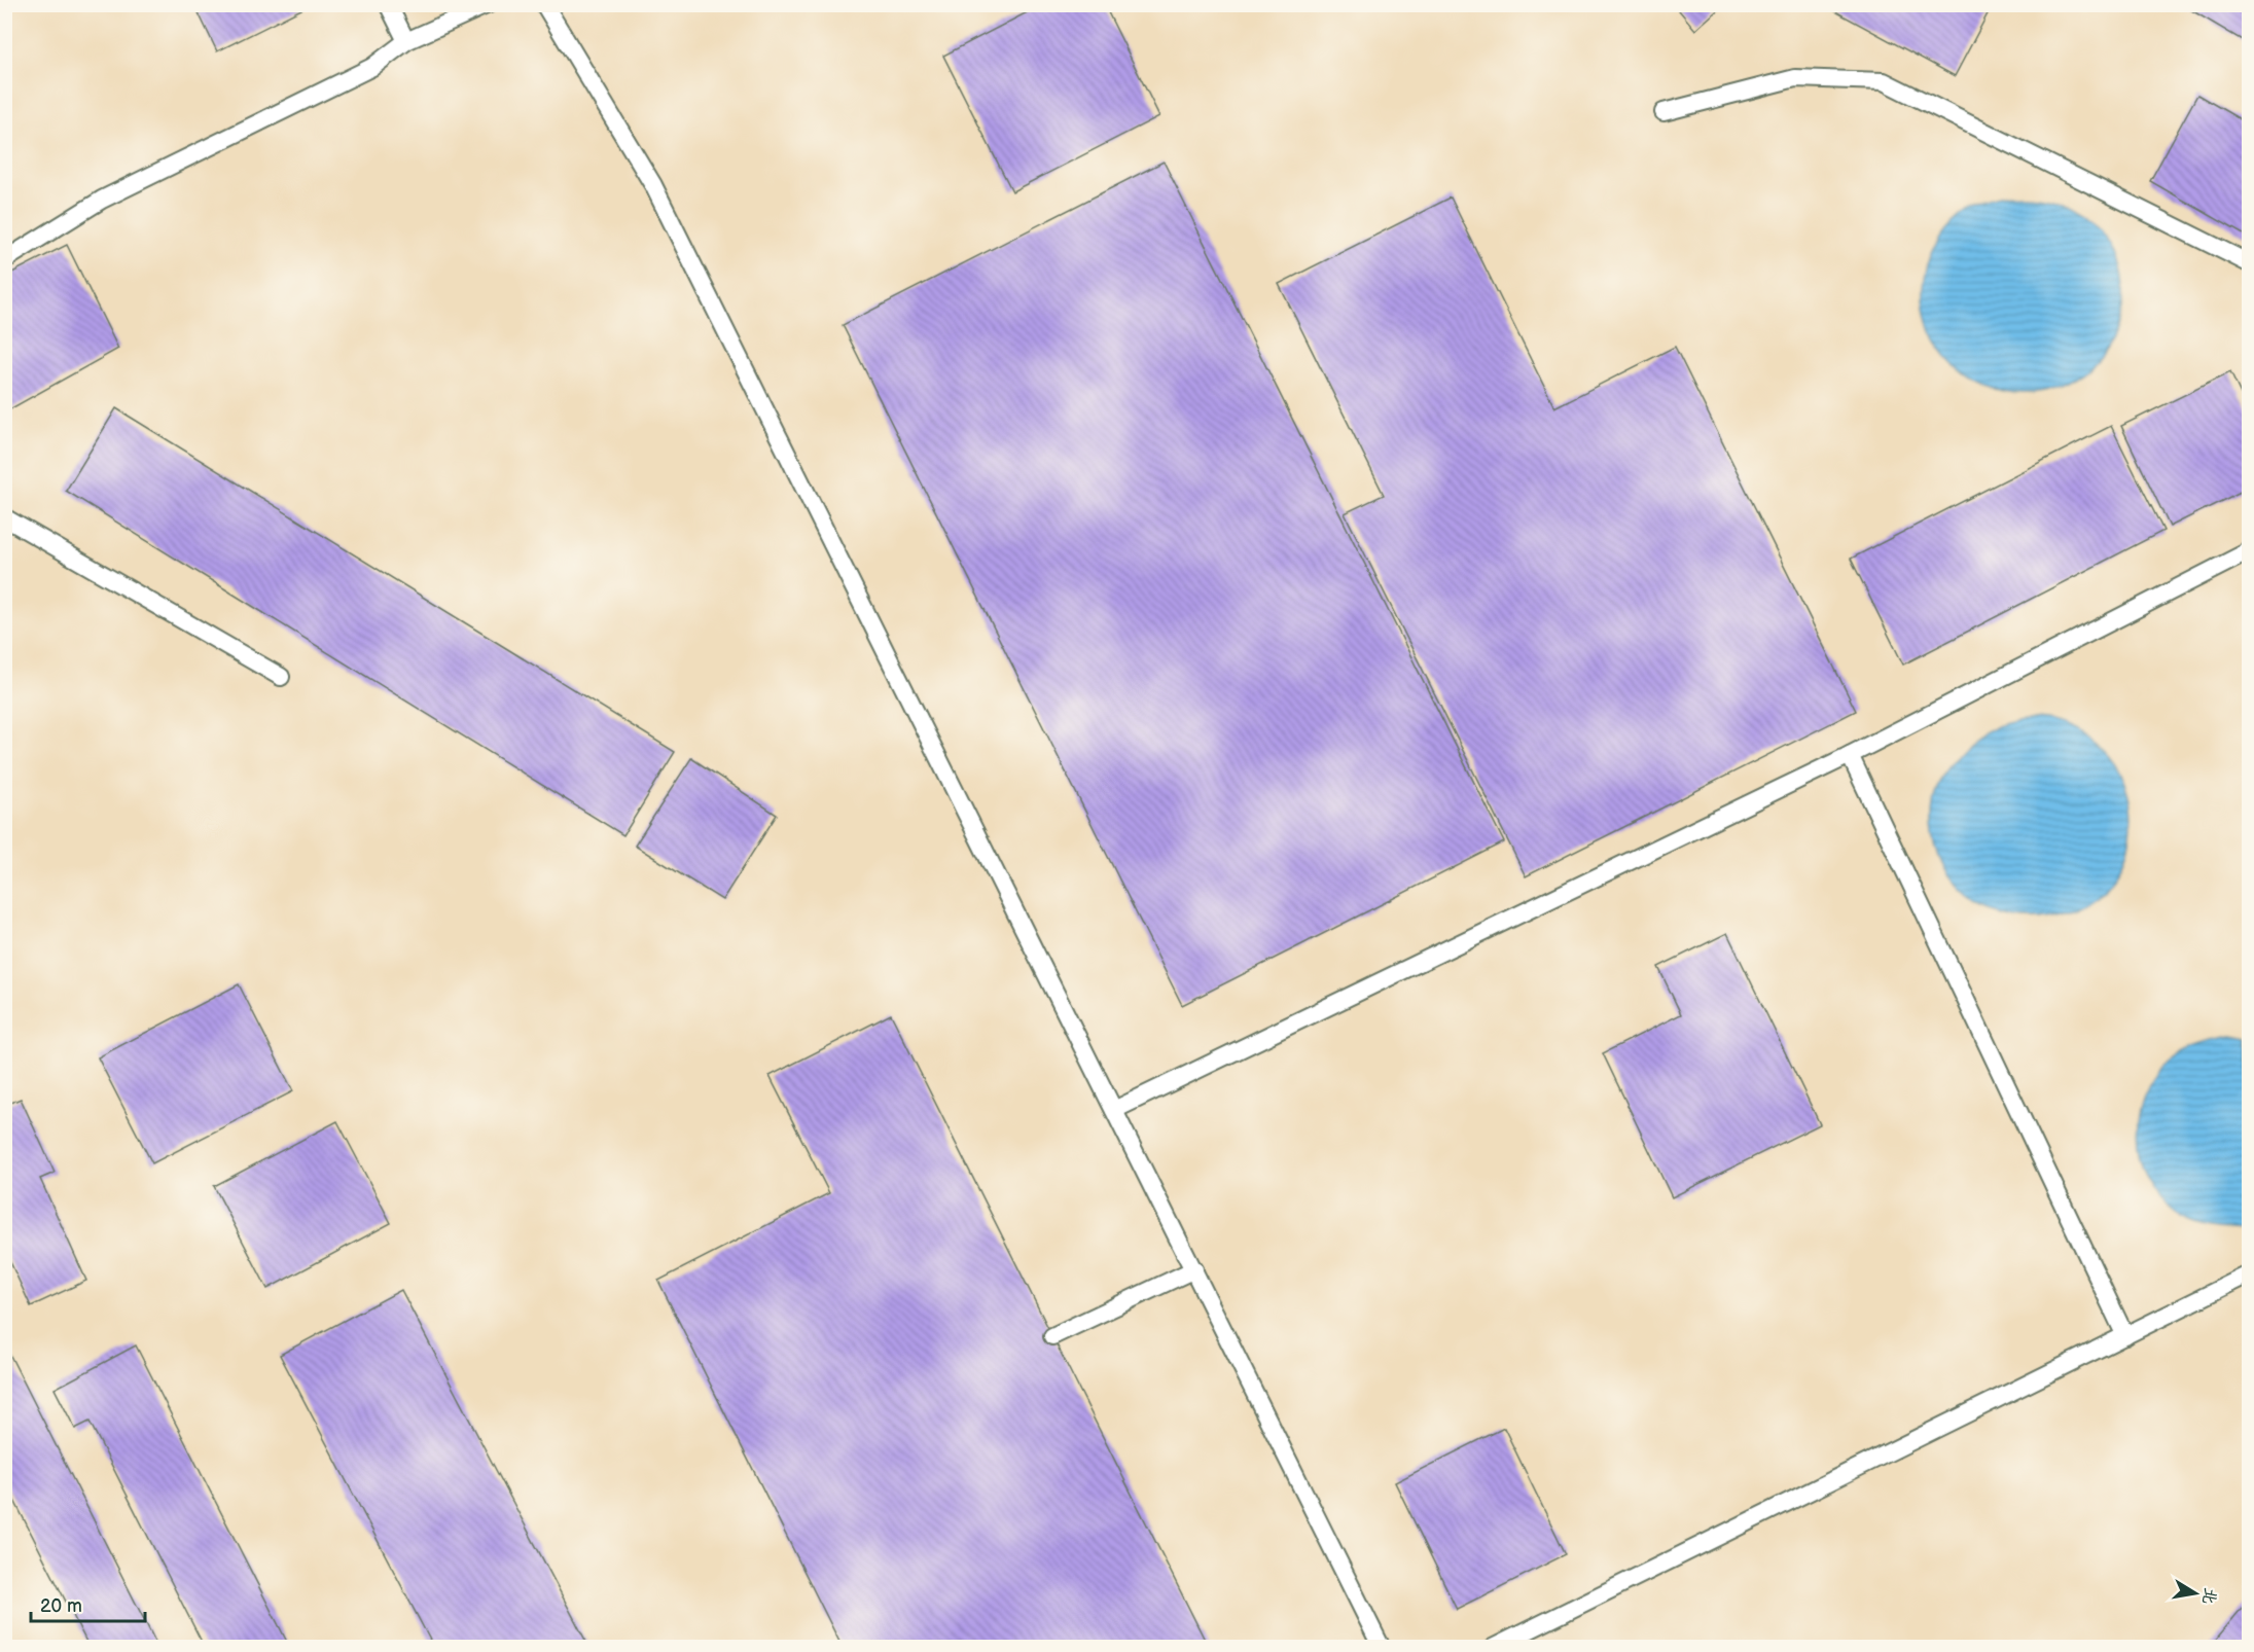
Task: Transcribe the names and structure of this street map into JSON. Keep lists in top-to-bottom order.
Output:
{
  "scale_bar": "20 m",
  "north": "right"
}
